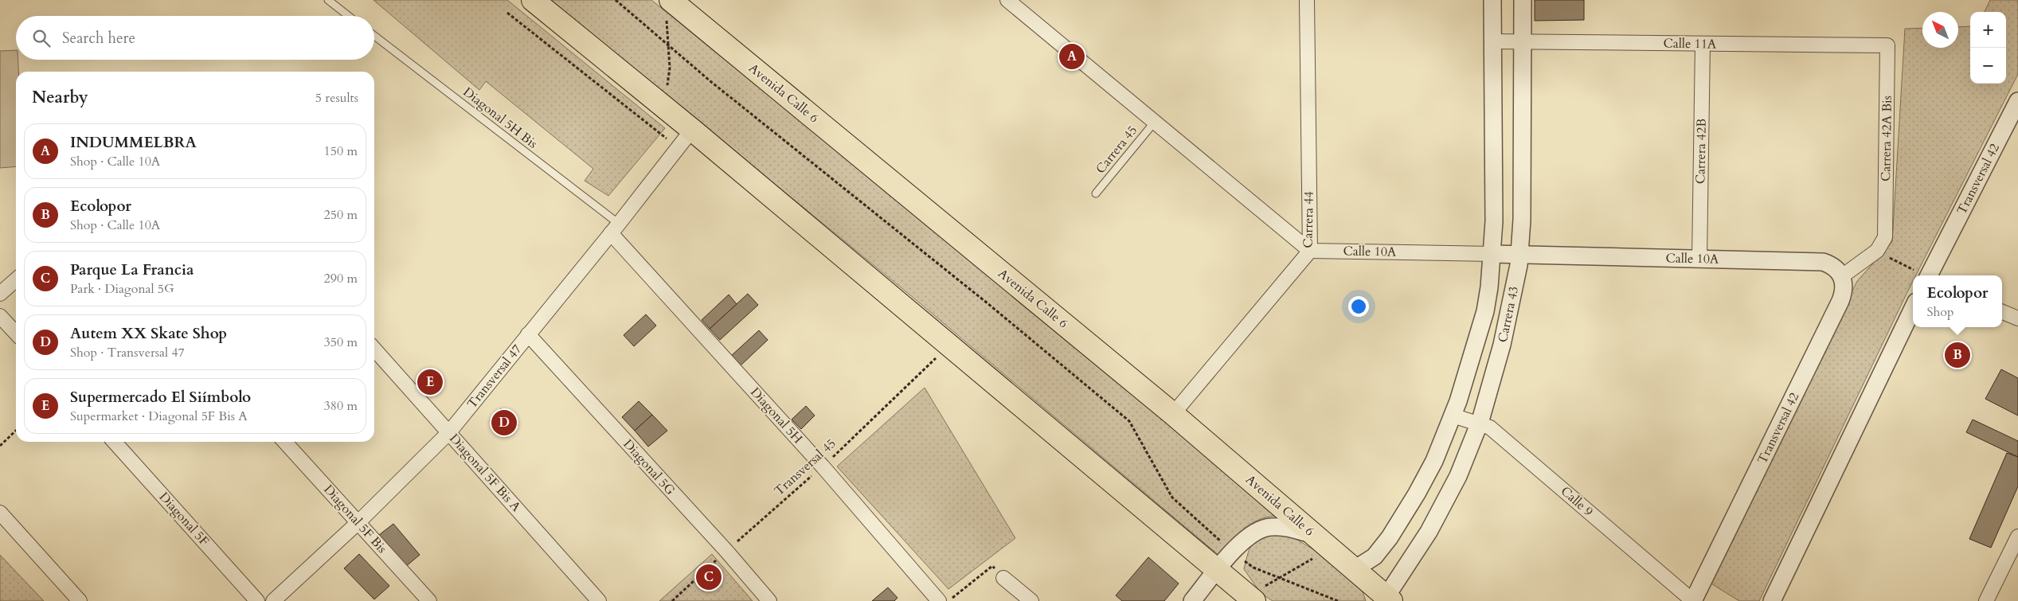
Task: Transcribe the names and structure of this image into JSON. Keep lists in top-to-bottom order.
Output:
{
  "streets": {
    "main road": ["Avenida Calle 6"],
    "street": [
      "Calle 11A",
      "Carrera 42A Bis",
      "Carrera 42B",
      "Transversal 42",
      "Carrera 44",
      "Calle 10A",
      "Carrera 43",
      "Transversal 47",
      "Diagonal 5H",
      "Diagonal 5G",
      "Diagonal 5F Bis A",
      "Calle 9",
      "Diagonal 5F",
      "Diagonal 5F Bis"
    ],
    "lane": ["Diagonal 5H Bis", "Carrera 45"],
    "path": ["Transversal 45"]
  },
  "crossings": [
    ["Calle 11A", "Carrera 42A Bis"],
    ["Calle 11A", "Carrera 42B"],
    ["Calle 11A", "Carrera 43"],
    ["Avenida Calle 6", "Carrera 44"],
    ["Avenida Calle 6", "Carrera 43"],
    ["Diagonal 5H Bis", "Transversal 47"],
    ["Diagonal 5H Bis", "Diagonal 5H"],
    ["Carrera 42B", "Calle 10A"],
    ["Transversal 42", "Calle 10A"],
    ["Transversal 42", "Calle 9"],
    ["Carrera 44", "Calle 10A"],
    ["Calle 10A", "Carrera 43"],
    ["Carrera 43", "Calle 9"],
    ["Transversal 47", "Diagonal 5H"],
    ["Transversal 47", "Diagonal 5G"],
    ["Transversal 47", "Diagonal 5F Bis A"],
    ["Transversal 47", "Diagonal 5F Bis"],
    ["Diagonal 5H", "Transversal 45"],
    ["Diagonal 5G", "Transversal 45"]
  ],
  "north": "top left",
  "page": {
    "map_buttons": ["+", "−"],
    "search": "Search here",
    "pins": [
      "A",
      "B",
      "E",
      "D",
      "C"
    ],
    "heading": ["Nearby", "5 results"],
    "list": [
      {
        "mark": "A",
        "name": "INDUMMELBRA",
        "note": "Shop · Calle 10A",
        "value": "150 m"
      },
      {
        "mark": "B",
        "name": "Ecolopor",
        "note": "Shop · Calle 10A",
        "value": "250 m"
      },
      {
        "mark": "C",
        "name": "Parque La Francia",
        "note": "Park · Diagonal 5G",
        "value": "290 m"
      },
      {
        "mark": "D",
        "name": "Autem XX Skate Shop",
        "note": "Shop · Transversal 47",
        "value": "350 m"
      },
      {
        "mark": "E",
        "name": "Supermercado El Siímbolo",
        "note": "Supermarket · Diagonal 5F Bis A",
        "value": "380 m"
      }
    ],
    "popup": ["Ecolopor", "Shop"]
  }
}
